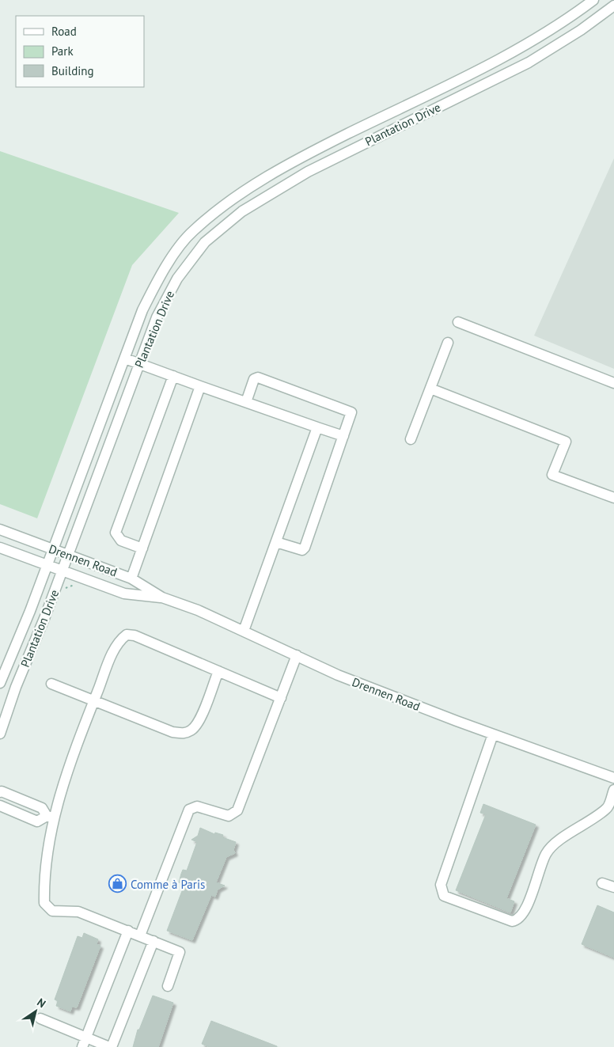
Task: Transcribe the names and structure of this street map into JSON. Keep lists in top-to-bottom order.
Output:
{
  "streets": {
    "street": ["Plantation Drive", "Drennen Road"]
  },
  "crossings": [
    ["Plantation Drive", "Drennen Road"]
  ],
  "places": {
    "shop": ["Comme à Paris"]
  },
  "legend": ["Road", "Park", "Building"],
  "north": "top right"
}
